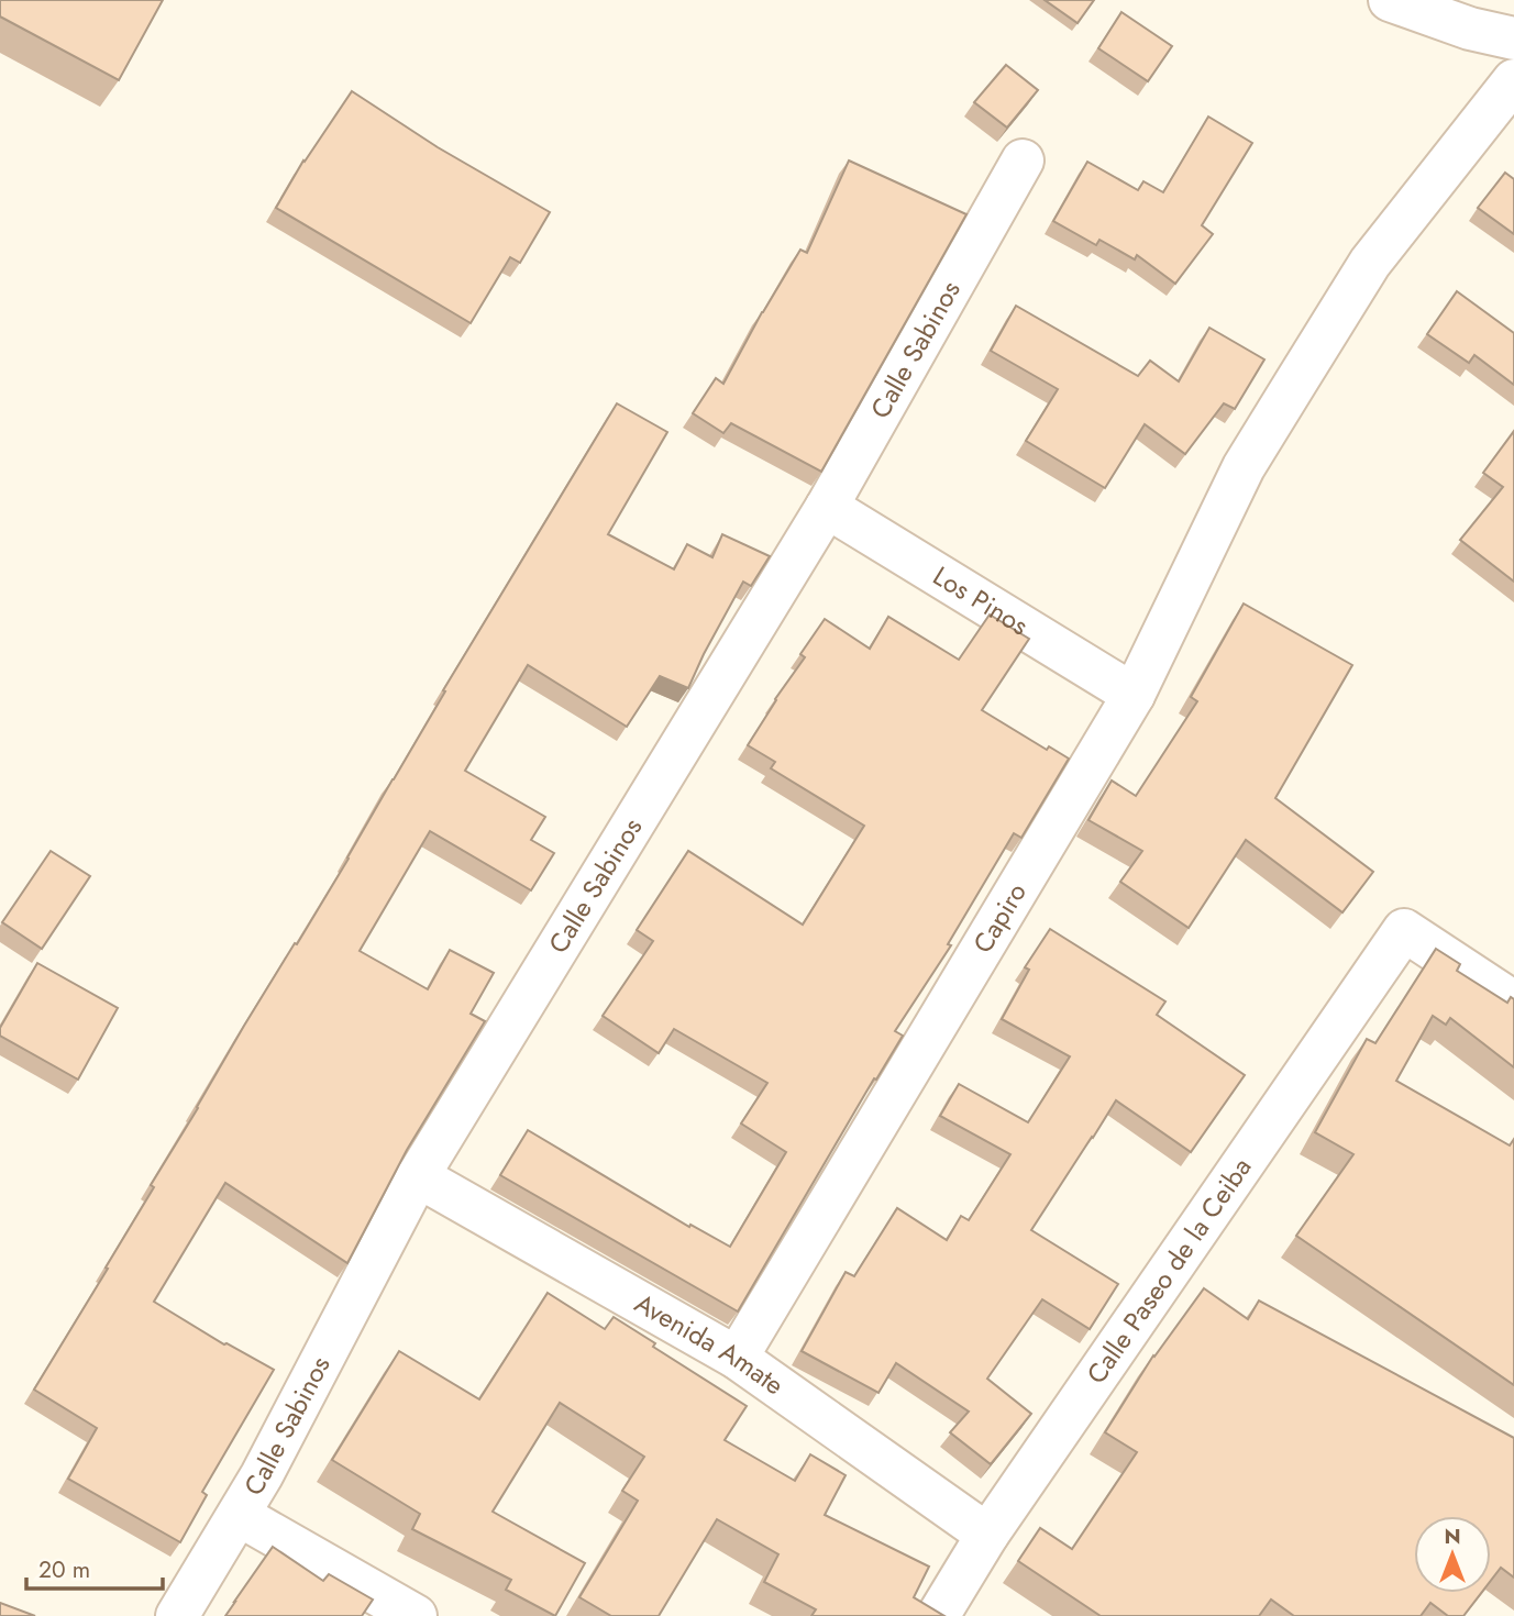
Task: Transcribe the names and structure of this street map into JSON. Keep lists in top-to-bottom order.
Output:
{
  "streets": {
    "street": [
      "Calle Sabinos",
      "Los Pinos",
      "Capiro",
      "Calle Paseo de la Ceiba",
      "Avenida Amate"
    ]
  },
  "crossings": [
    ["Calle Sabinos", "Los Pinos"],
    ["Calle Sabinos", "Avenida Amate"],
    ["Los Pinos", "Capiro"],
    ["Capiro", "Avenida Amate"],
    ["Calle Paseo de la Ceiba", "Avenida Amate"]
  ],
  "scale_bar": "20 m",
  "north": "top"
}
